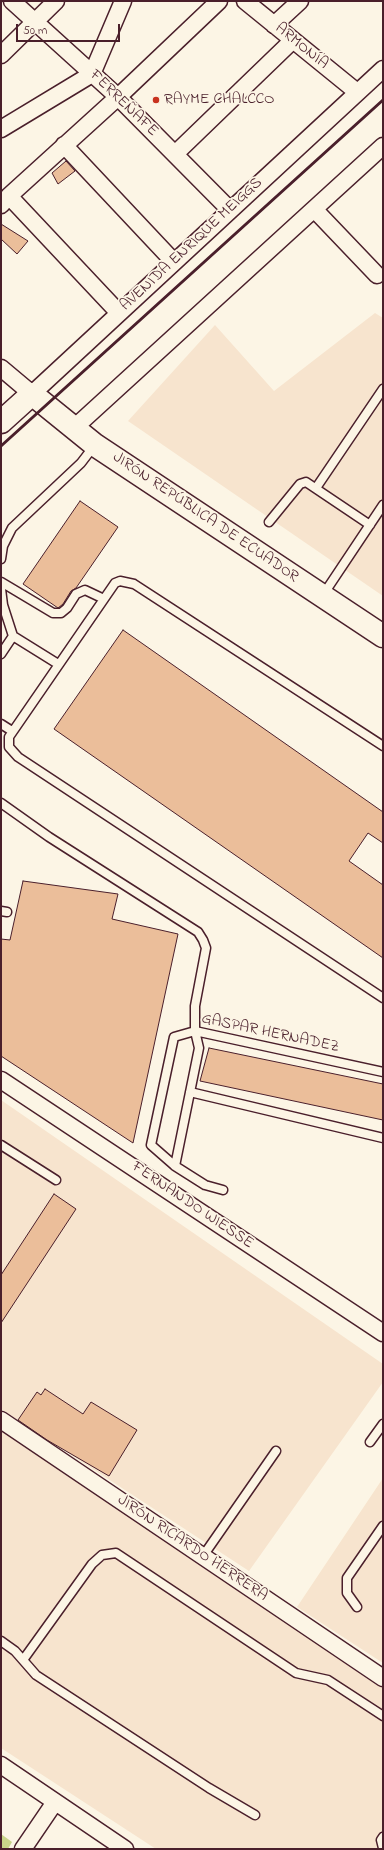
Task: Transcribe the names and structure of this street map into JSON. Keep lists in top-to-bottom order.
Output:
{
  "streets": {
    "street": [
      "ARMONÍA",
      "FERREÑAFE",
      "AVENIDA ENRIQUE MEIGGS",
      "JIRÓN REPÚBLICA DE ECUADOR",
      "FERNANDO WIESSE",
      "JIRÓN RICARDO HERRERA"
    ],
    "lane": ["GASPAR HERNADEZ"]
  },
  "crossings": [
    ["ARMONÍA", "AVENIDA ENRIQUE MEIGGS"],
    ["FERREÑAFE", "AVENIDA ENRIQUE MEIGGS"],
    ["AVENIDA ENRIQUE MEIGGS", "JIRÓN REPÚBLICA DE ECUADOR"]
  ],
  "places": ["RAYME CHALCCO"],
  "scale_bar": "50 m"
}
